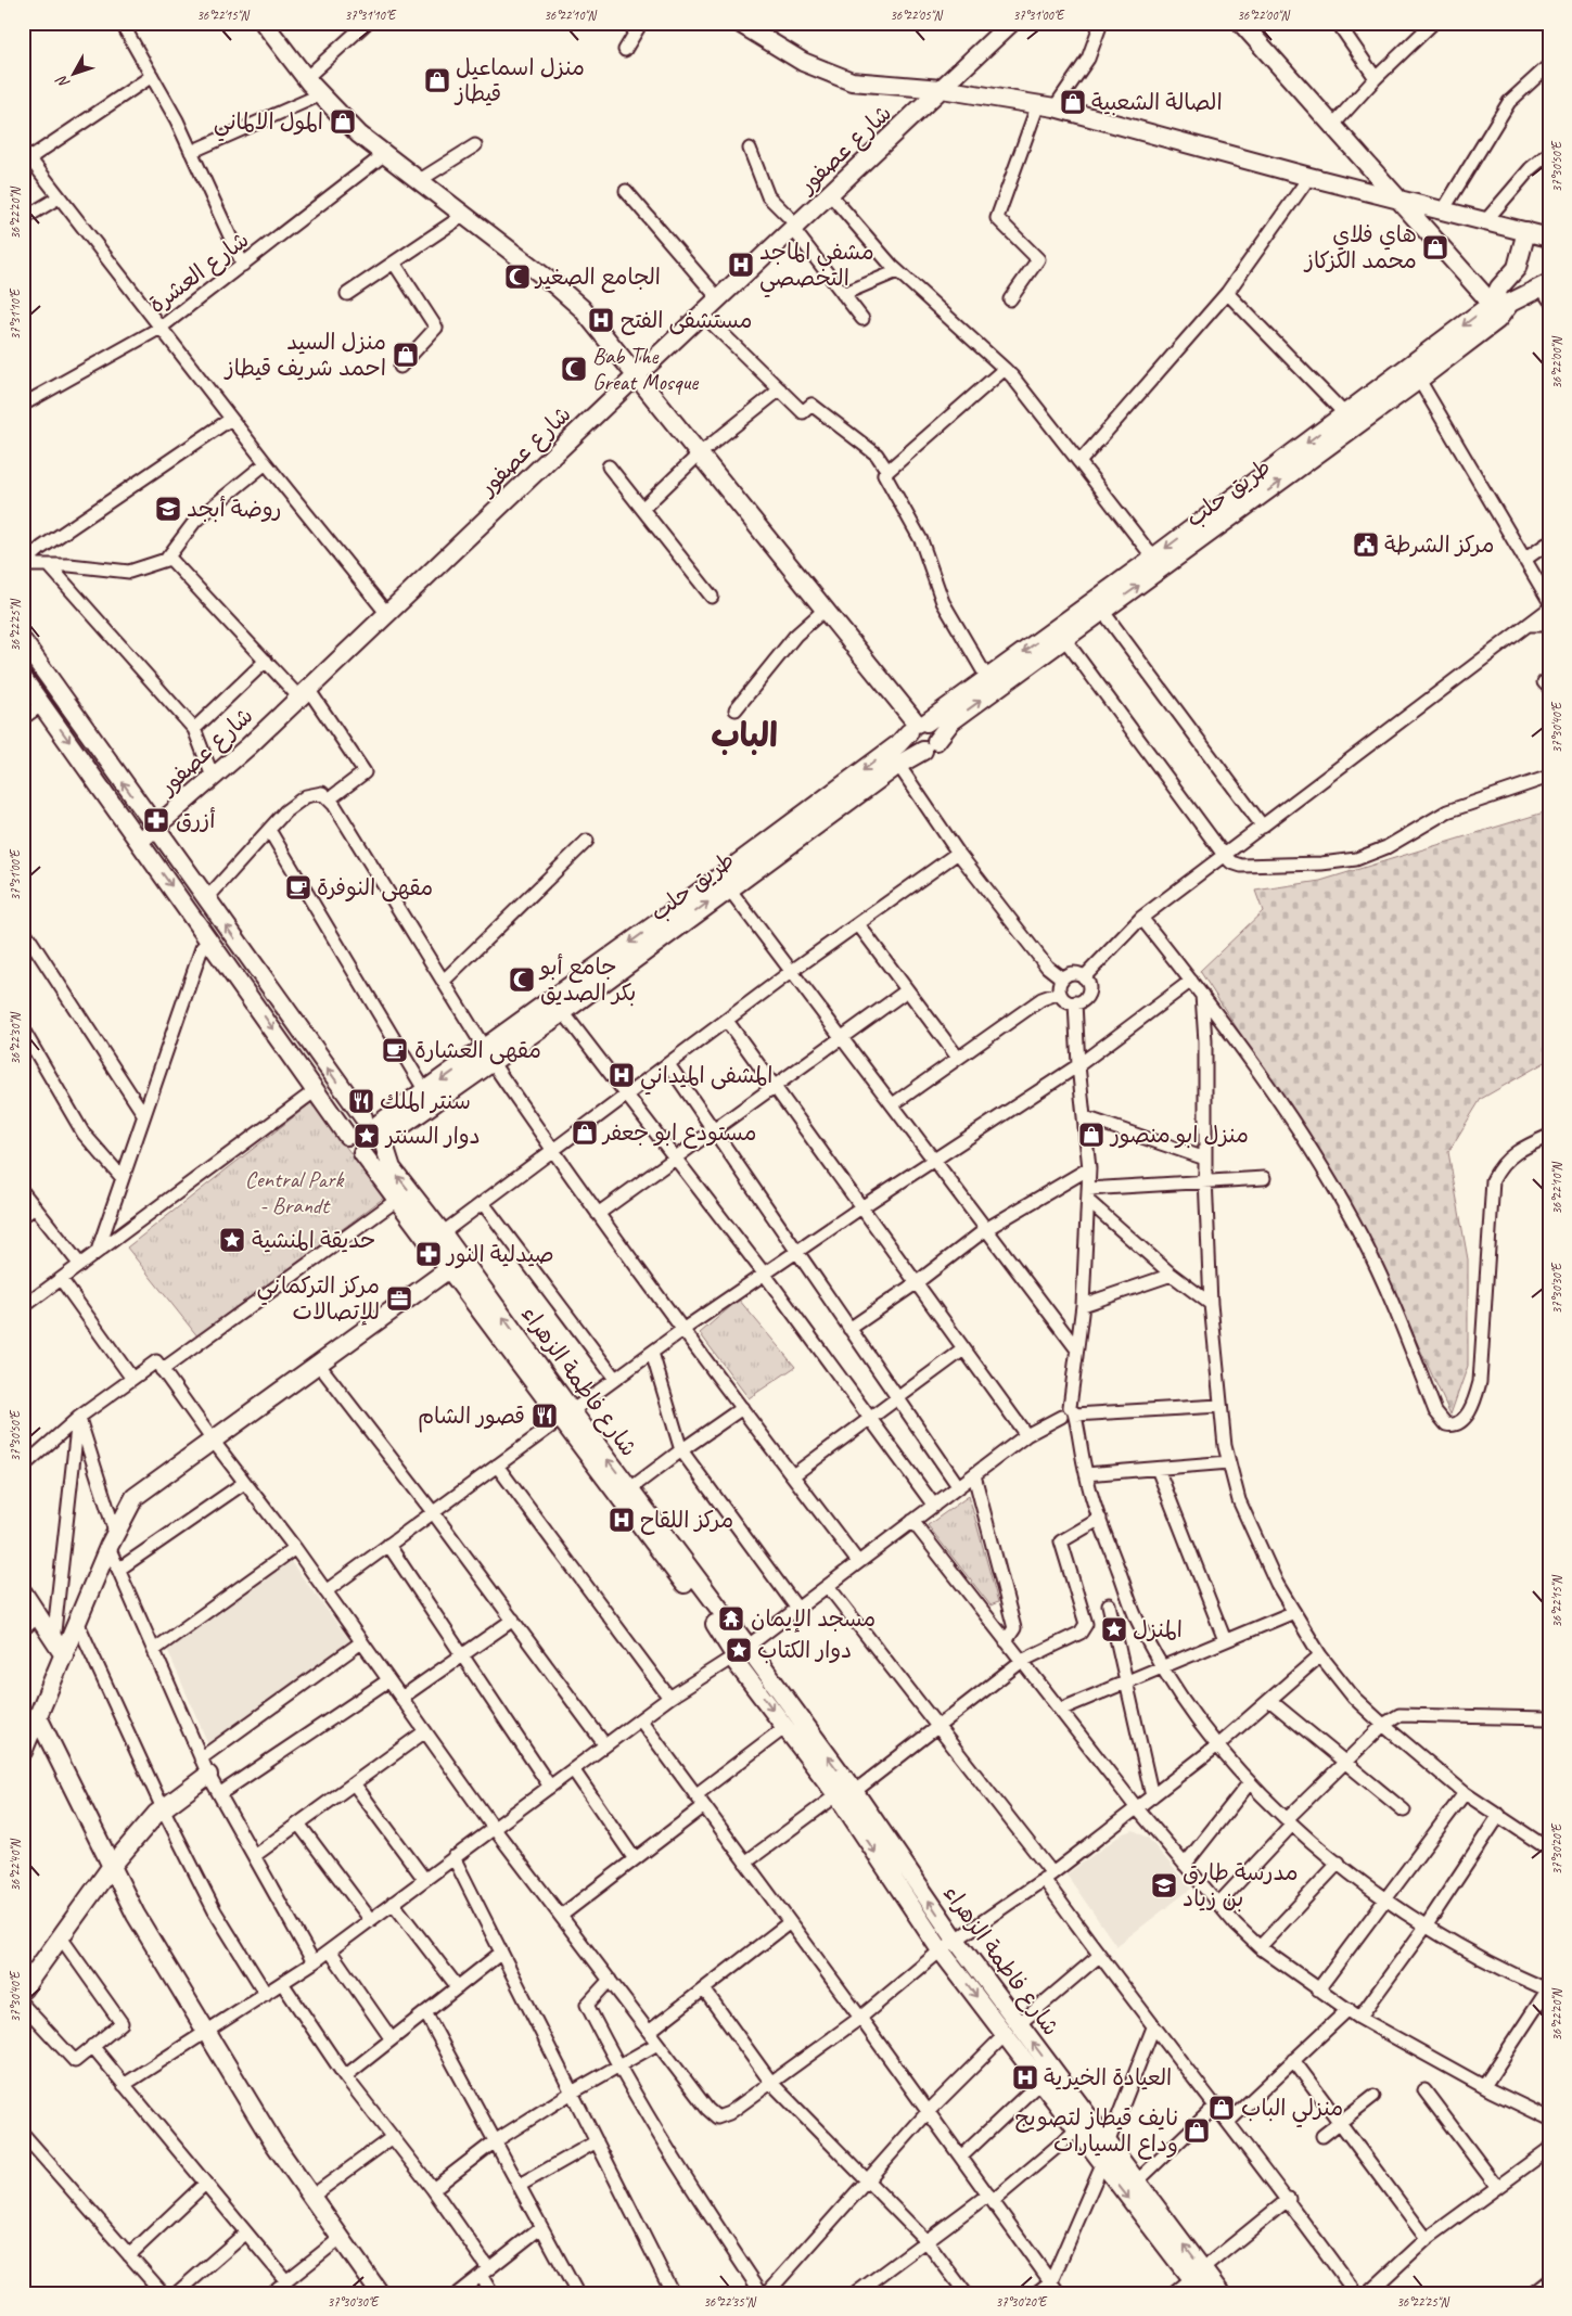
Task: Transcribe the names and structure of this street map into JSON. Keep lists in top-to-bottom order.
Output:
{
  "streets": {
    "main road": ["شارع عصفور", "طريق حلب", "شارع فاطمة الزهراء"],
    "street": ["شارع العشرة"]
  },
  "crossings": [
    ["شارع عصفور", "شارع فاطمة الزهراء"]
  ],
  "districts": ["الباب"],
  "parks": ["Central Park - Brandt"],
  "places": {
    "shop": [
      "منزل اسماعيل قيطاز",
      "الصالة الشعبية",
      "المول الالماني",
      "هاي فلاي محمد الكزكاز",
      "منزل السيد احمد شريف قيطاز",
      "مستودع ابو جعفر",
      "منزل ابو منصور",
      "منزلي الباب",
      "نايف قيطاز لتصويج وداع السيارات"
    ],
    "hospital": [
      "مشفى الماجد التخصصي",
      "مستشفى الفتح",
      "المشفى الميداني",
      "مركز اللقاح",
      "العيادة الخيرية"
    ],
    "mosque": ["الجامع الصغير", "Bab The Great Mosque", "جامع أبو بكر الصديق"],
    "school or university": ["روضة أبجد", "مدرسة طارق بن زياد"],
    "public building": ["مركز الشرطة"],
    "pharmacy": ["أزرق", "صيدلية النور"],
    "cafe": ["مقهى النوفرة", "مقهى العشارة"],
    "restaurant": ["سنتر الملك", "قصور الشام"],
    "place": [
      "دوار السنتر",
      "حديقة المنشية",
      "المنزل",
      "دوار الكتاب"
    ],
    "office": ["مركز التركماني للإتصالات"],
    "temple": ["مسجد الإيمان"]
  },
  "north": "bottom left",
  "coordinates": [
    "36°22'15\"N",
    "37°31'10\"E",
    "36°22'10\"N",
    "36°22'05\"N",
    "37°31'00\"E",
    "36°22'00\"N",
    "37°30'50\"E",
    "36°22'20\"N",
    "36°22'25\"N",
    "37°30'40\"E",
    "36°22'30\"N",
    "37°30'30\"E",
    "37°30'20\"E",
    "36°22'40\"N",
    "36°22'35\"N"
  ]
}
